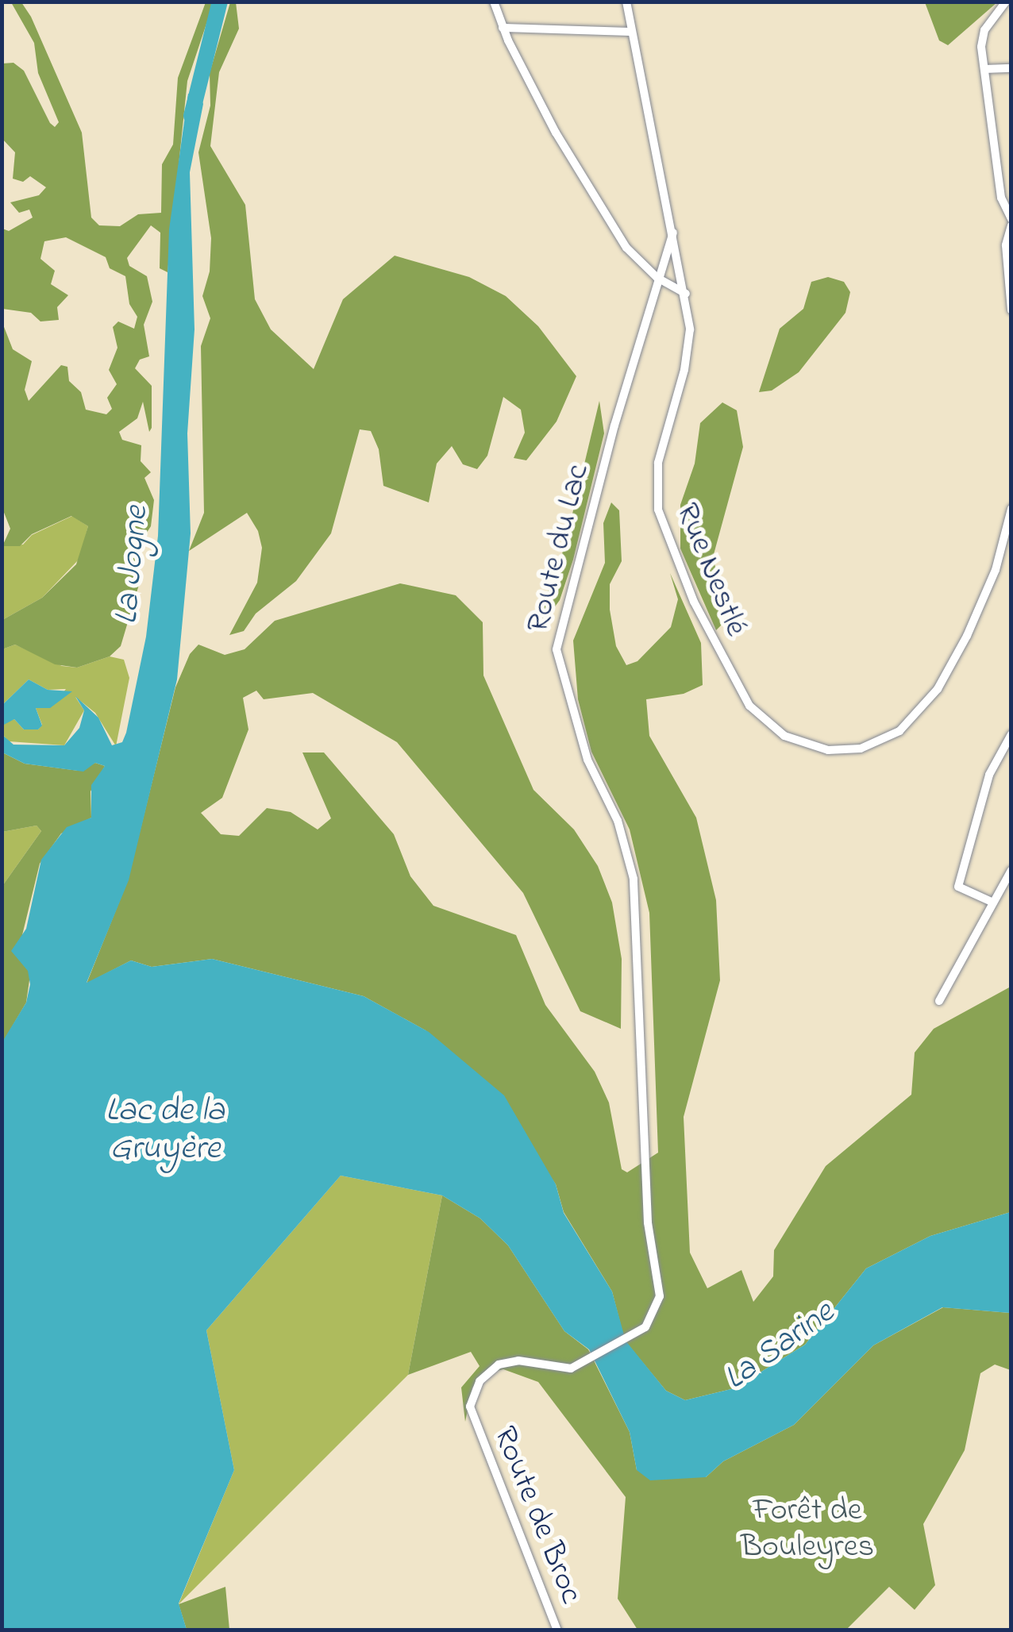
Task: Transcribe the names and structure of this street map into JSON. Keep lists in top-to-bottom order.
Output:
{
  "streets": {
    "street": ["Route du Lac", "Rue Nestlé", "Route de Broc"]
  },
  "crossings": [
    ["Route du Lac", "Rue Nestlé"],
    ["Route du Lac", "Route de Broc"]
  ],
  "water": ["La Jogne", "Lac de la Gruyère", "La Sarine"],
  "parks": ["Forêt de Bouleyres"]
}
